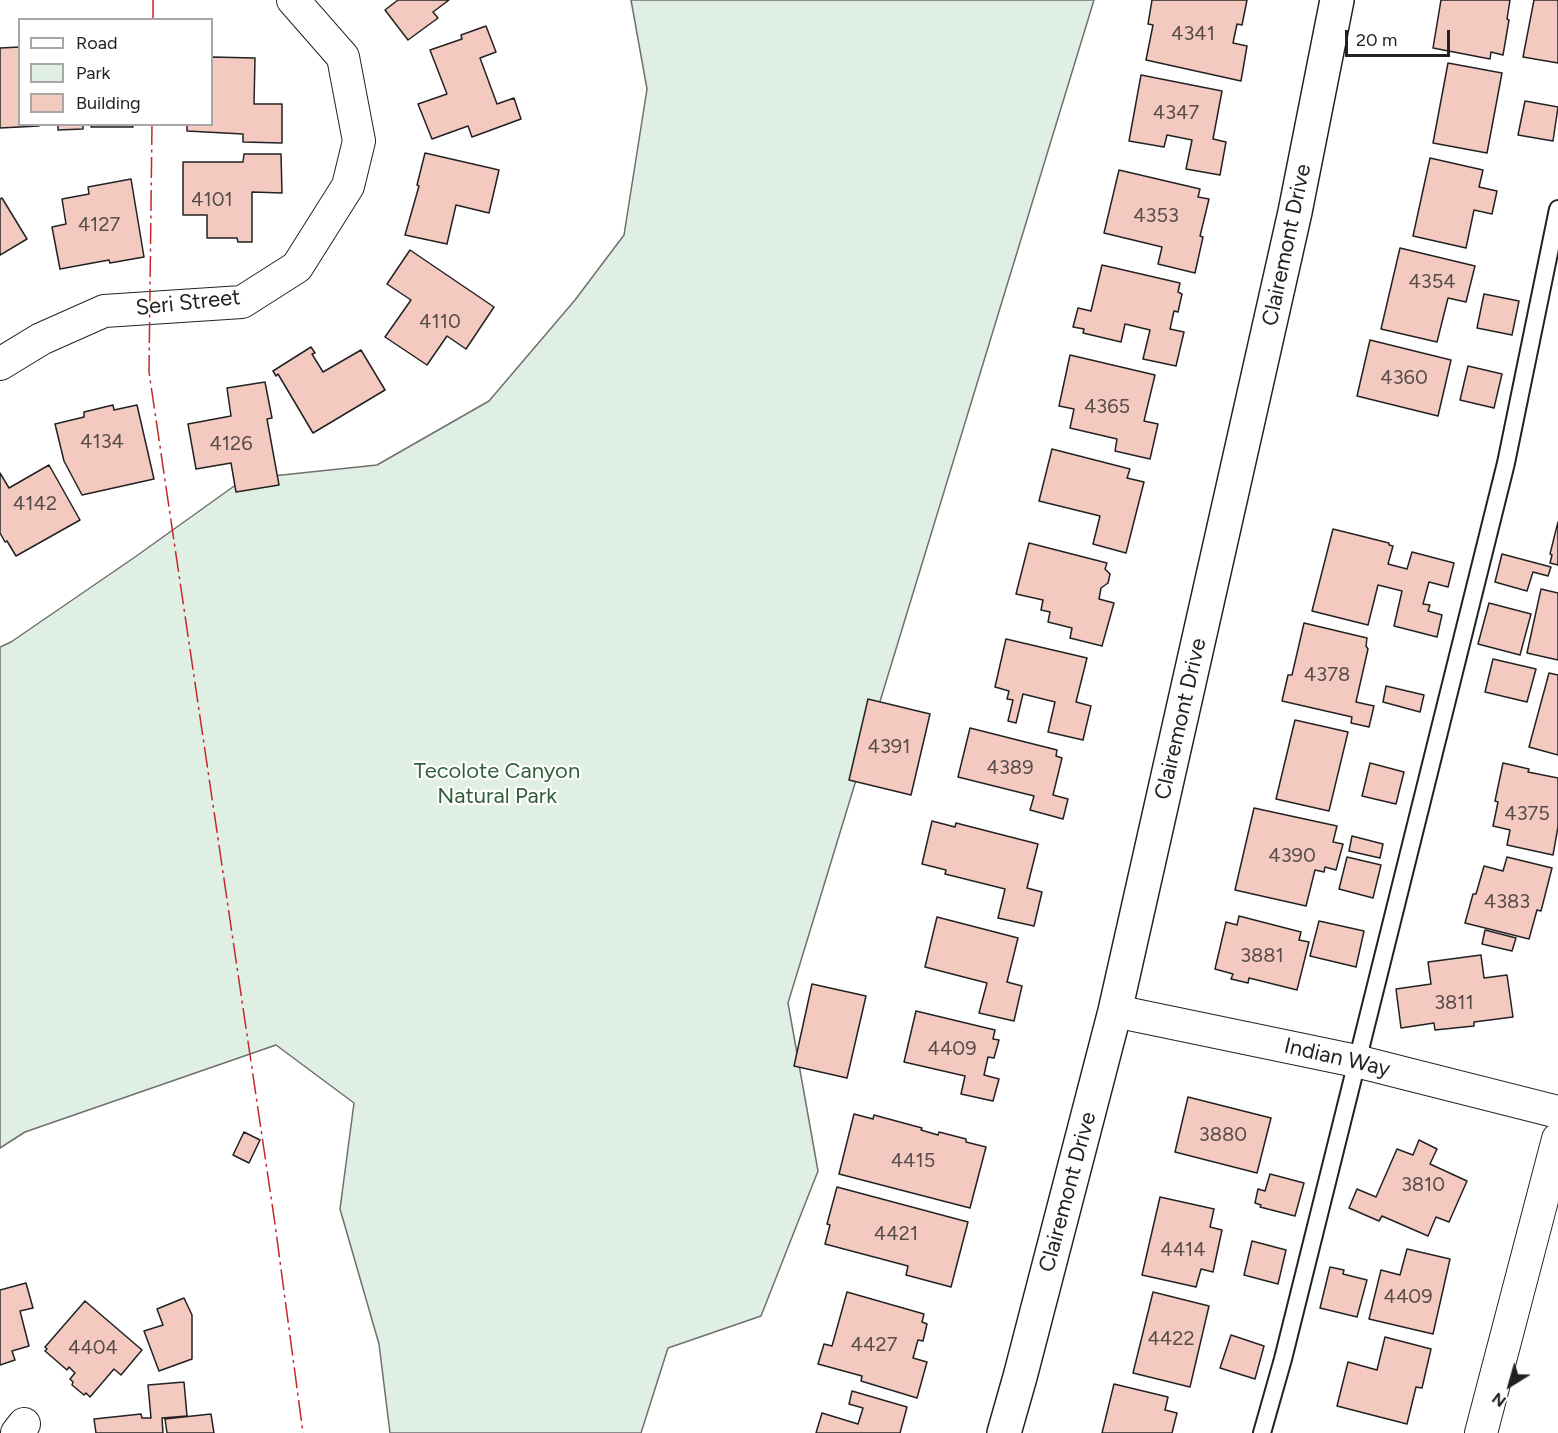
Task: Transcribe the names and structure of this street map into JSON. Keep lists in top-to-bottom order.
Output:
{
  "streets": {
    "main road": ["Clairemont Drive"],
    "street": ["Seri Street", "Indian Way"]
  },
  "crossings": [
    ["Clairemont Drive", "Indian Way"]
  ],
  "parks": ["Tecolote Canyon Natural Park"],
  "house_numbers": [
    "4341",
    "4347",
    "4101",
    "4353",
    "4127",
    "4354",
    "4110",
    "4360",
    "4365",
    "4134",
    "4126",
    "4142",
    "4378",
    "4391",
    "4389",
    "4375",
    "4390",
    "4383",
    "3881",
    "3811",
    "4409",
    "3880",
    "4415",
    "3810",
    "4421",
    "4414",
    "4409",
    "4422",
    "4427",
    "4404"
  ],
  "legend": ["Road", "Park", "Building"],
  "scale_bar": "20 m",
  "north": "bottom left"
}
